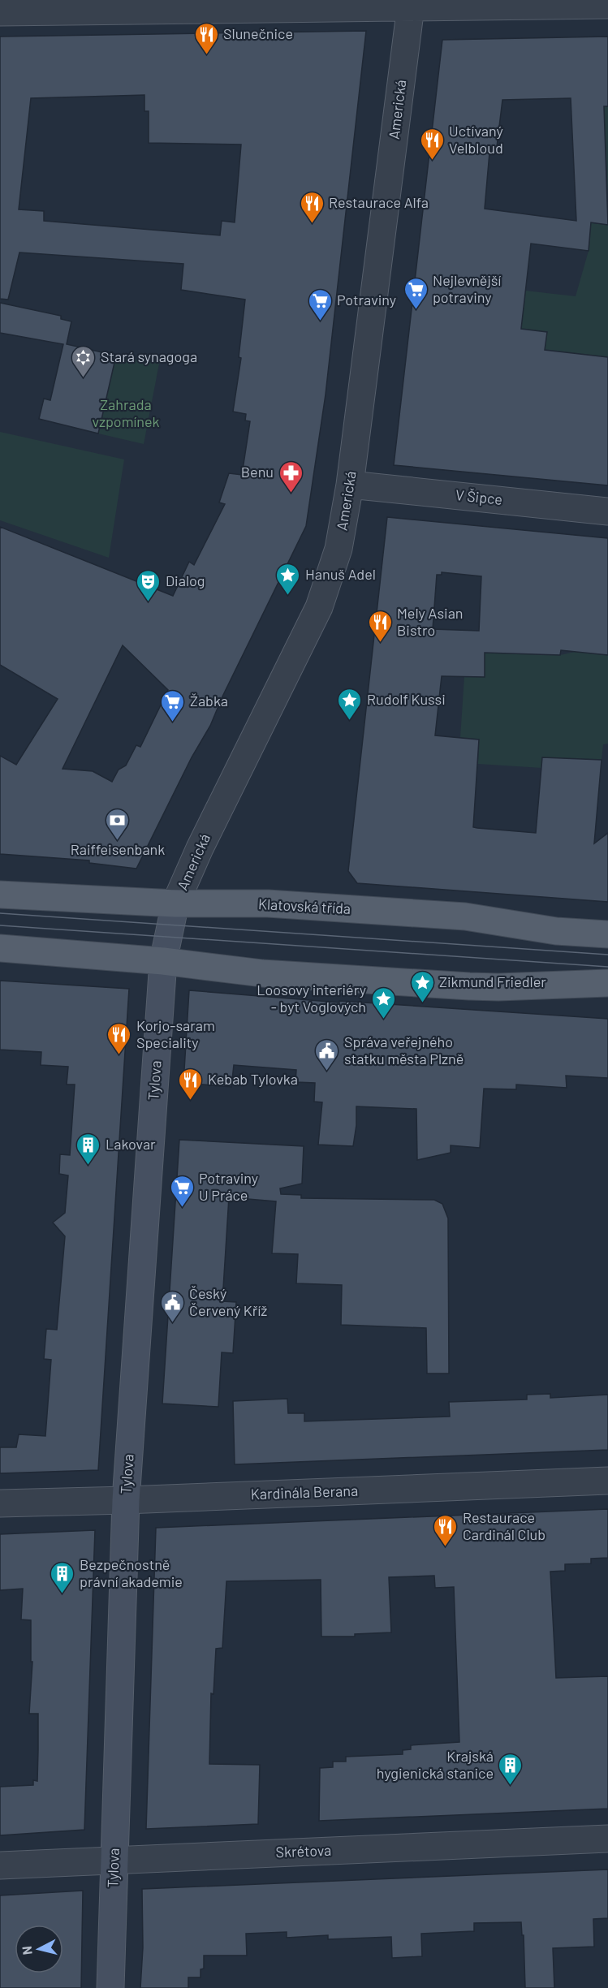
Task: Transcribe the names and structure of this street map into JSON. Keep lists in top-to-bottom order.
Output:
{
  "streets": {
    "main road": ["Klatovská třída"],
    "street": [
      "Americká",
      "V Šipce",
      "Tylova",
      "Kardinála Berana",
      "Skrétova"
    ]
  },
  "crossings": [
    ["Americká", "V Šipce"],
    ["Americká", "Klatovská třída"],
    ["Americká", "Tylova"],
    ["Tylova", "Kardinála Berana"],
    ["Tylova", "Skrétova"]
  ],
  "parks": ["Zahrada vzpomínek"],
  "places": {
    "restaurant": [
      "Slunečnice",
      "Uctívaný Velbloud",
      "Restaurace Alfa",
      "Mely Asian Bistro",
      "Korjo-saram Speciality",
      "Kebab Tylovka",
      "Restaurace Cardinál Club"
    ],
    "supermarket": [
      "Nejlevnější potraviny",
      "Potraviny",
      "Žabka",
      "Potraviny U Práce"
    ],
    "synagogue": ["Stará synagoga"],
    "pharmacy": ["Benu"],
    "place": [
      "Hanuš Adel",
      "Rudolf Kussi",
      "Zikmund Friedler",
      "Loosovy interiéry - byt Voglových"
    ],
    "theatre": ["Dialog"],
    "bank": ["Raiffeisenbank"],
    "public building": ["Správa veřejného statku města Plzně", "Český Červený Kříž"],
    "building": ["Lakovar", "Bezpečnostně právní akademie", "Krajská hygienická stanice"]
  },
  "north": "left"
}
